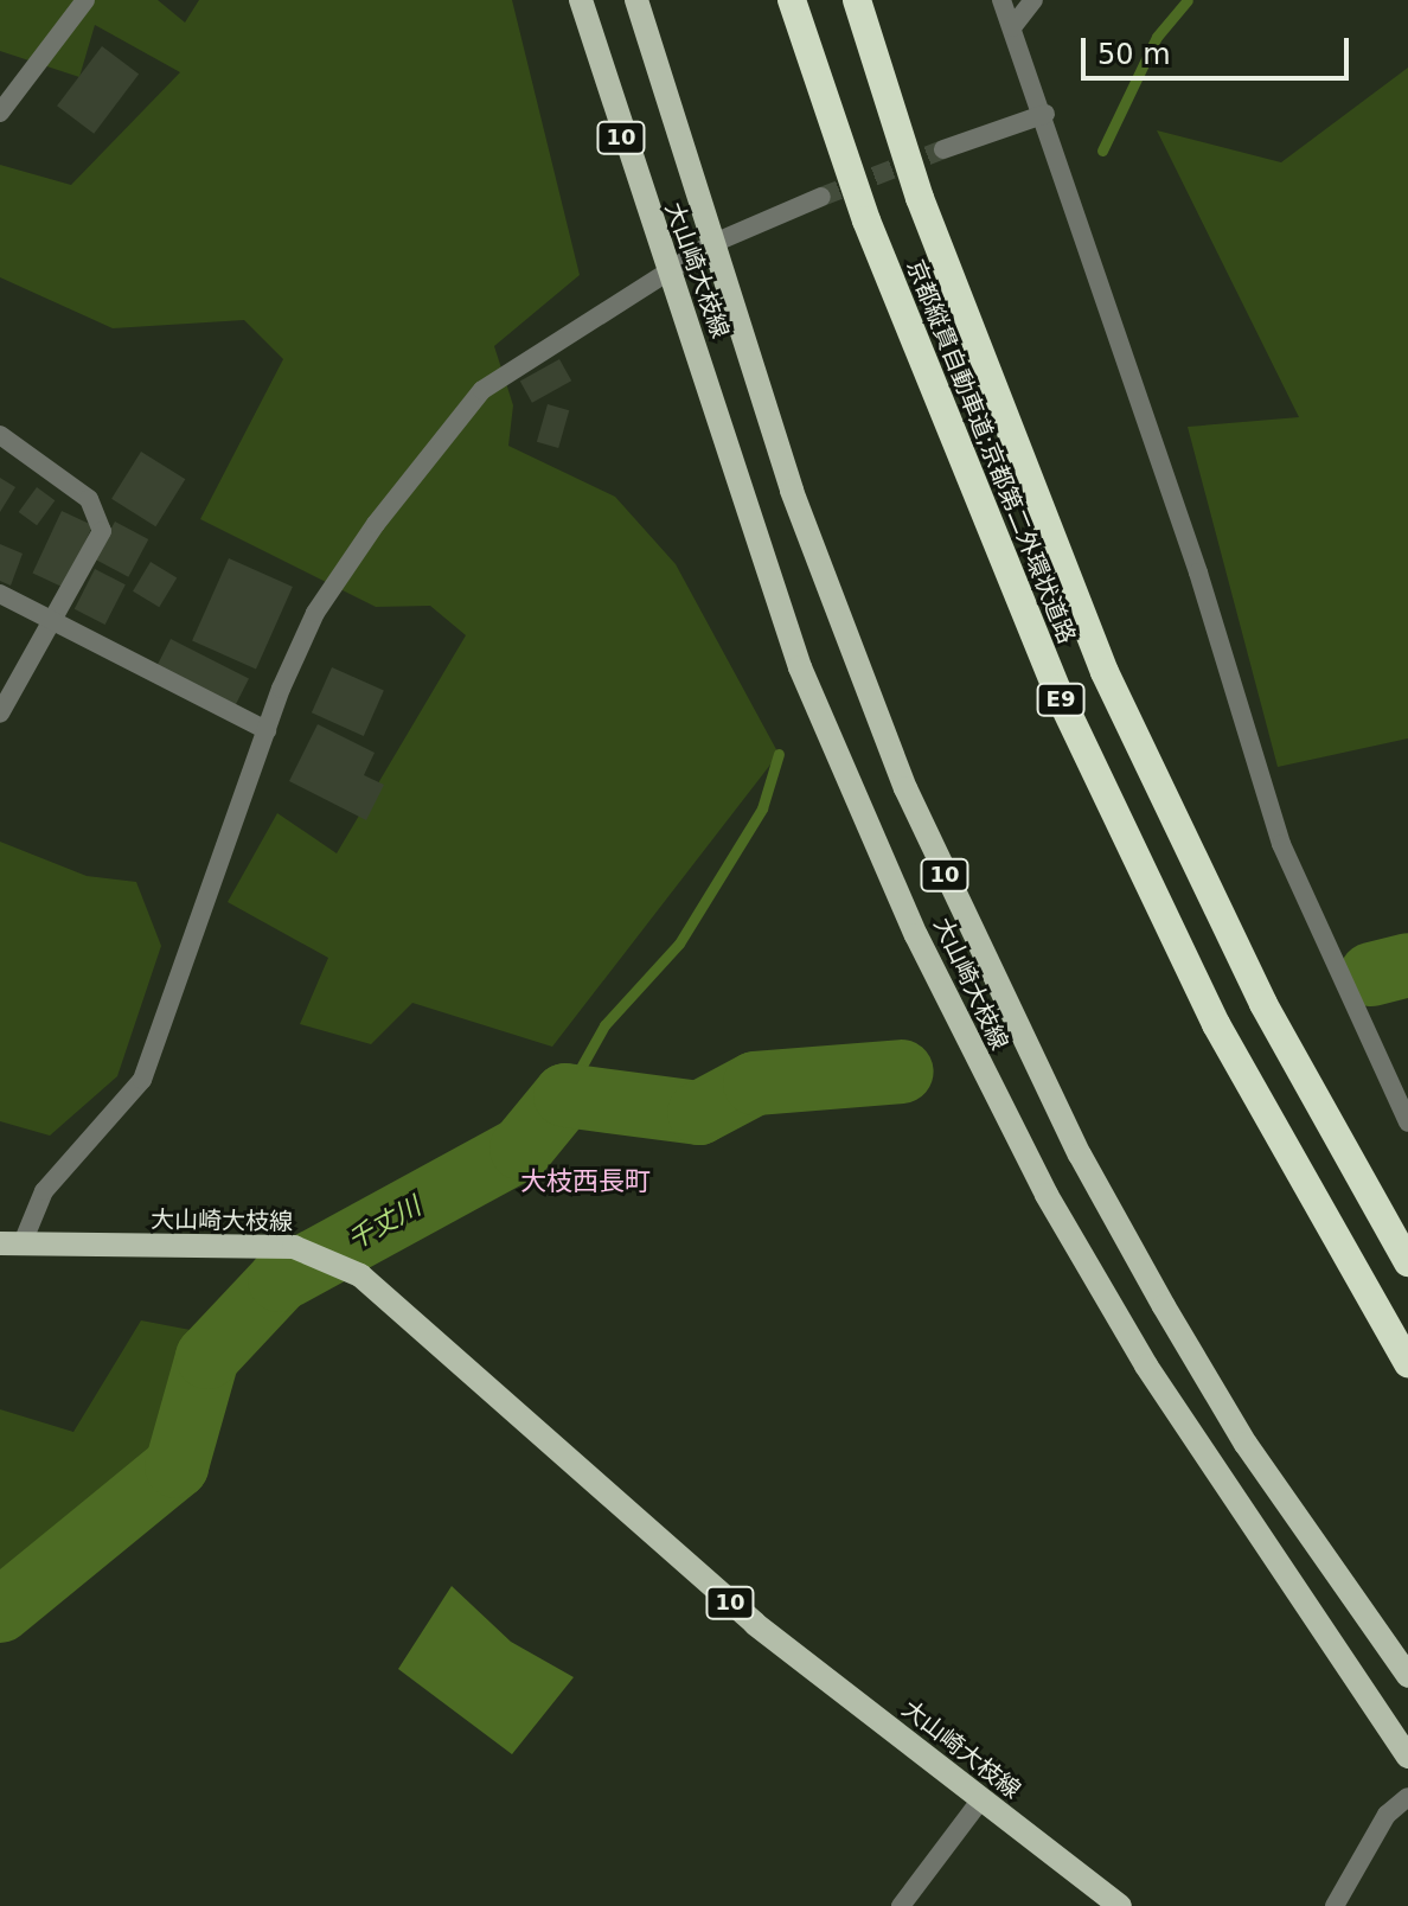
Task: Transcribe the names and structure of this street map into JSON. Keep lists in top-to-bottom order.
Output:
{
  "streets": {
    "highway": ["京都縦貫自動車道;京都第二外環状道路", "E9"],
    "main road": ["10", "大山崎大枝線"]
  },
  "districts": ["大枝西長町"],
  "water": ["千丈川"],
  "scale_bar": "50 m"
}
